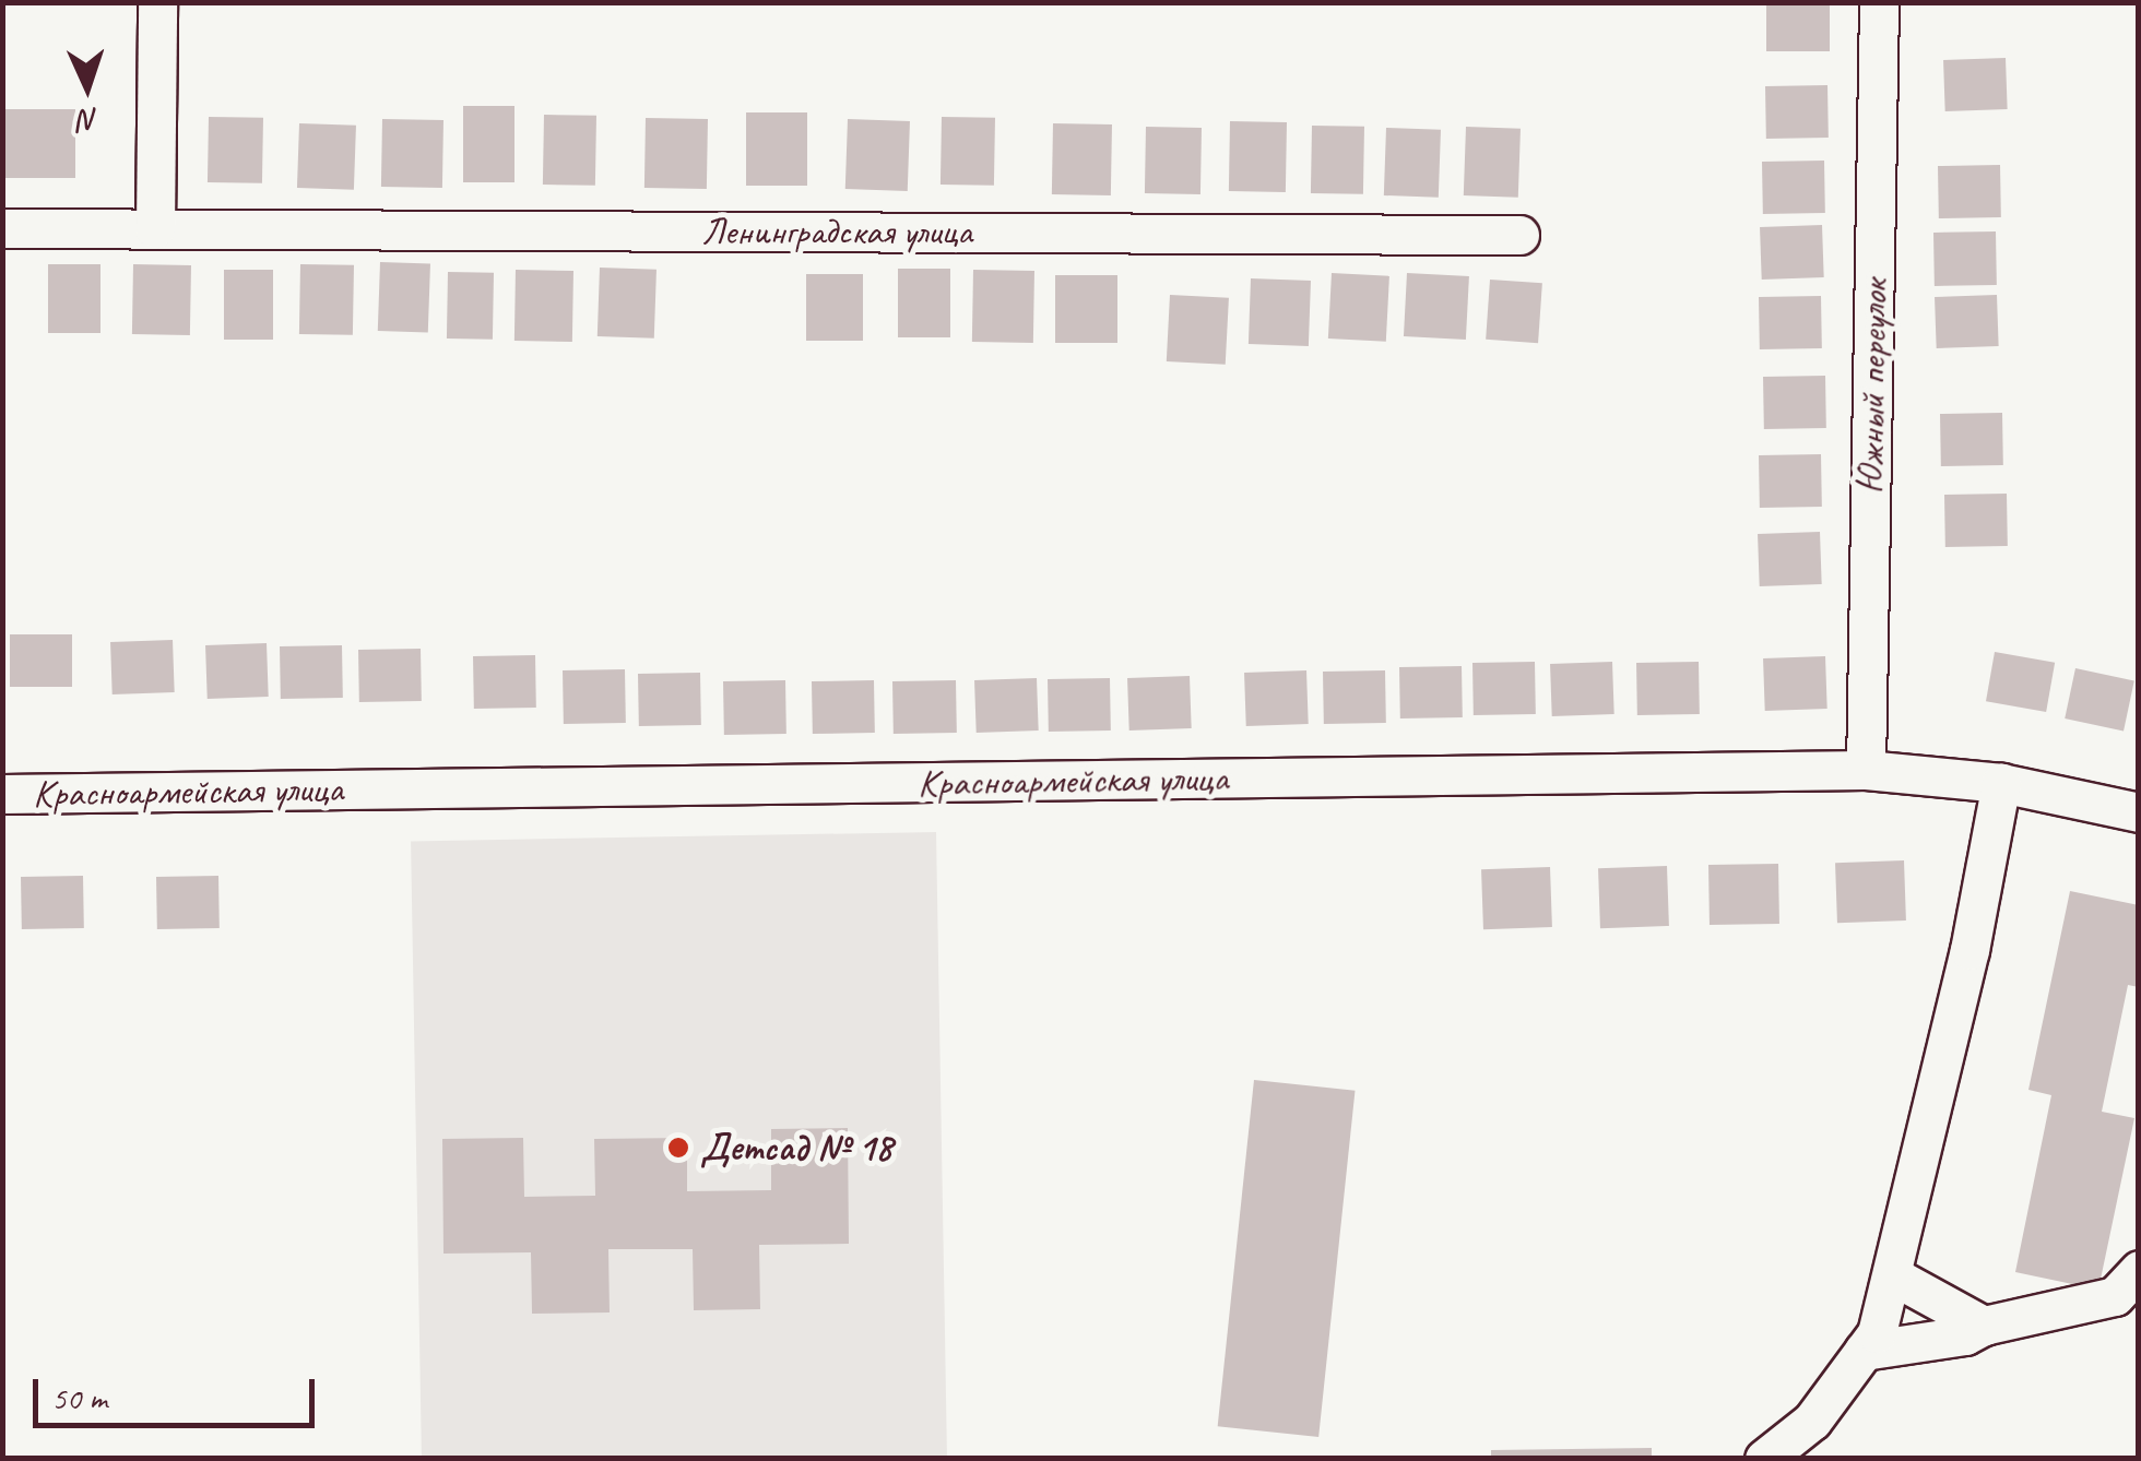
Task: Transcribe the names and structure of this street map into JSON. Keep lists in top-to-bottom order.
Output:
{
  "streets": {
    "street": ["Ленинградская улица", "Южный переулок", "Красноармейская улица"]
  },
  "crossings": [
    ["Южный переулок", "Красноармейская улица"]
  ],
  "places": ["Детсад № 18"],
  "scale_bar": "50 m",
  "north": "bottom"
}
